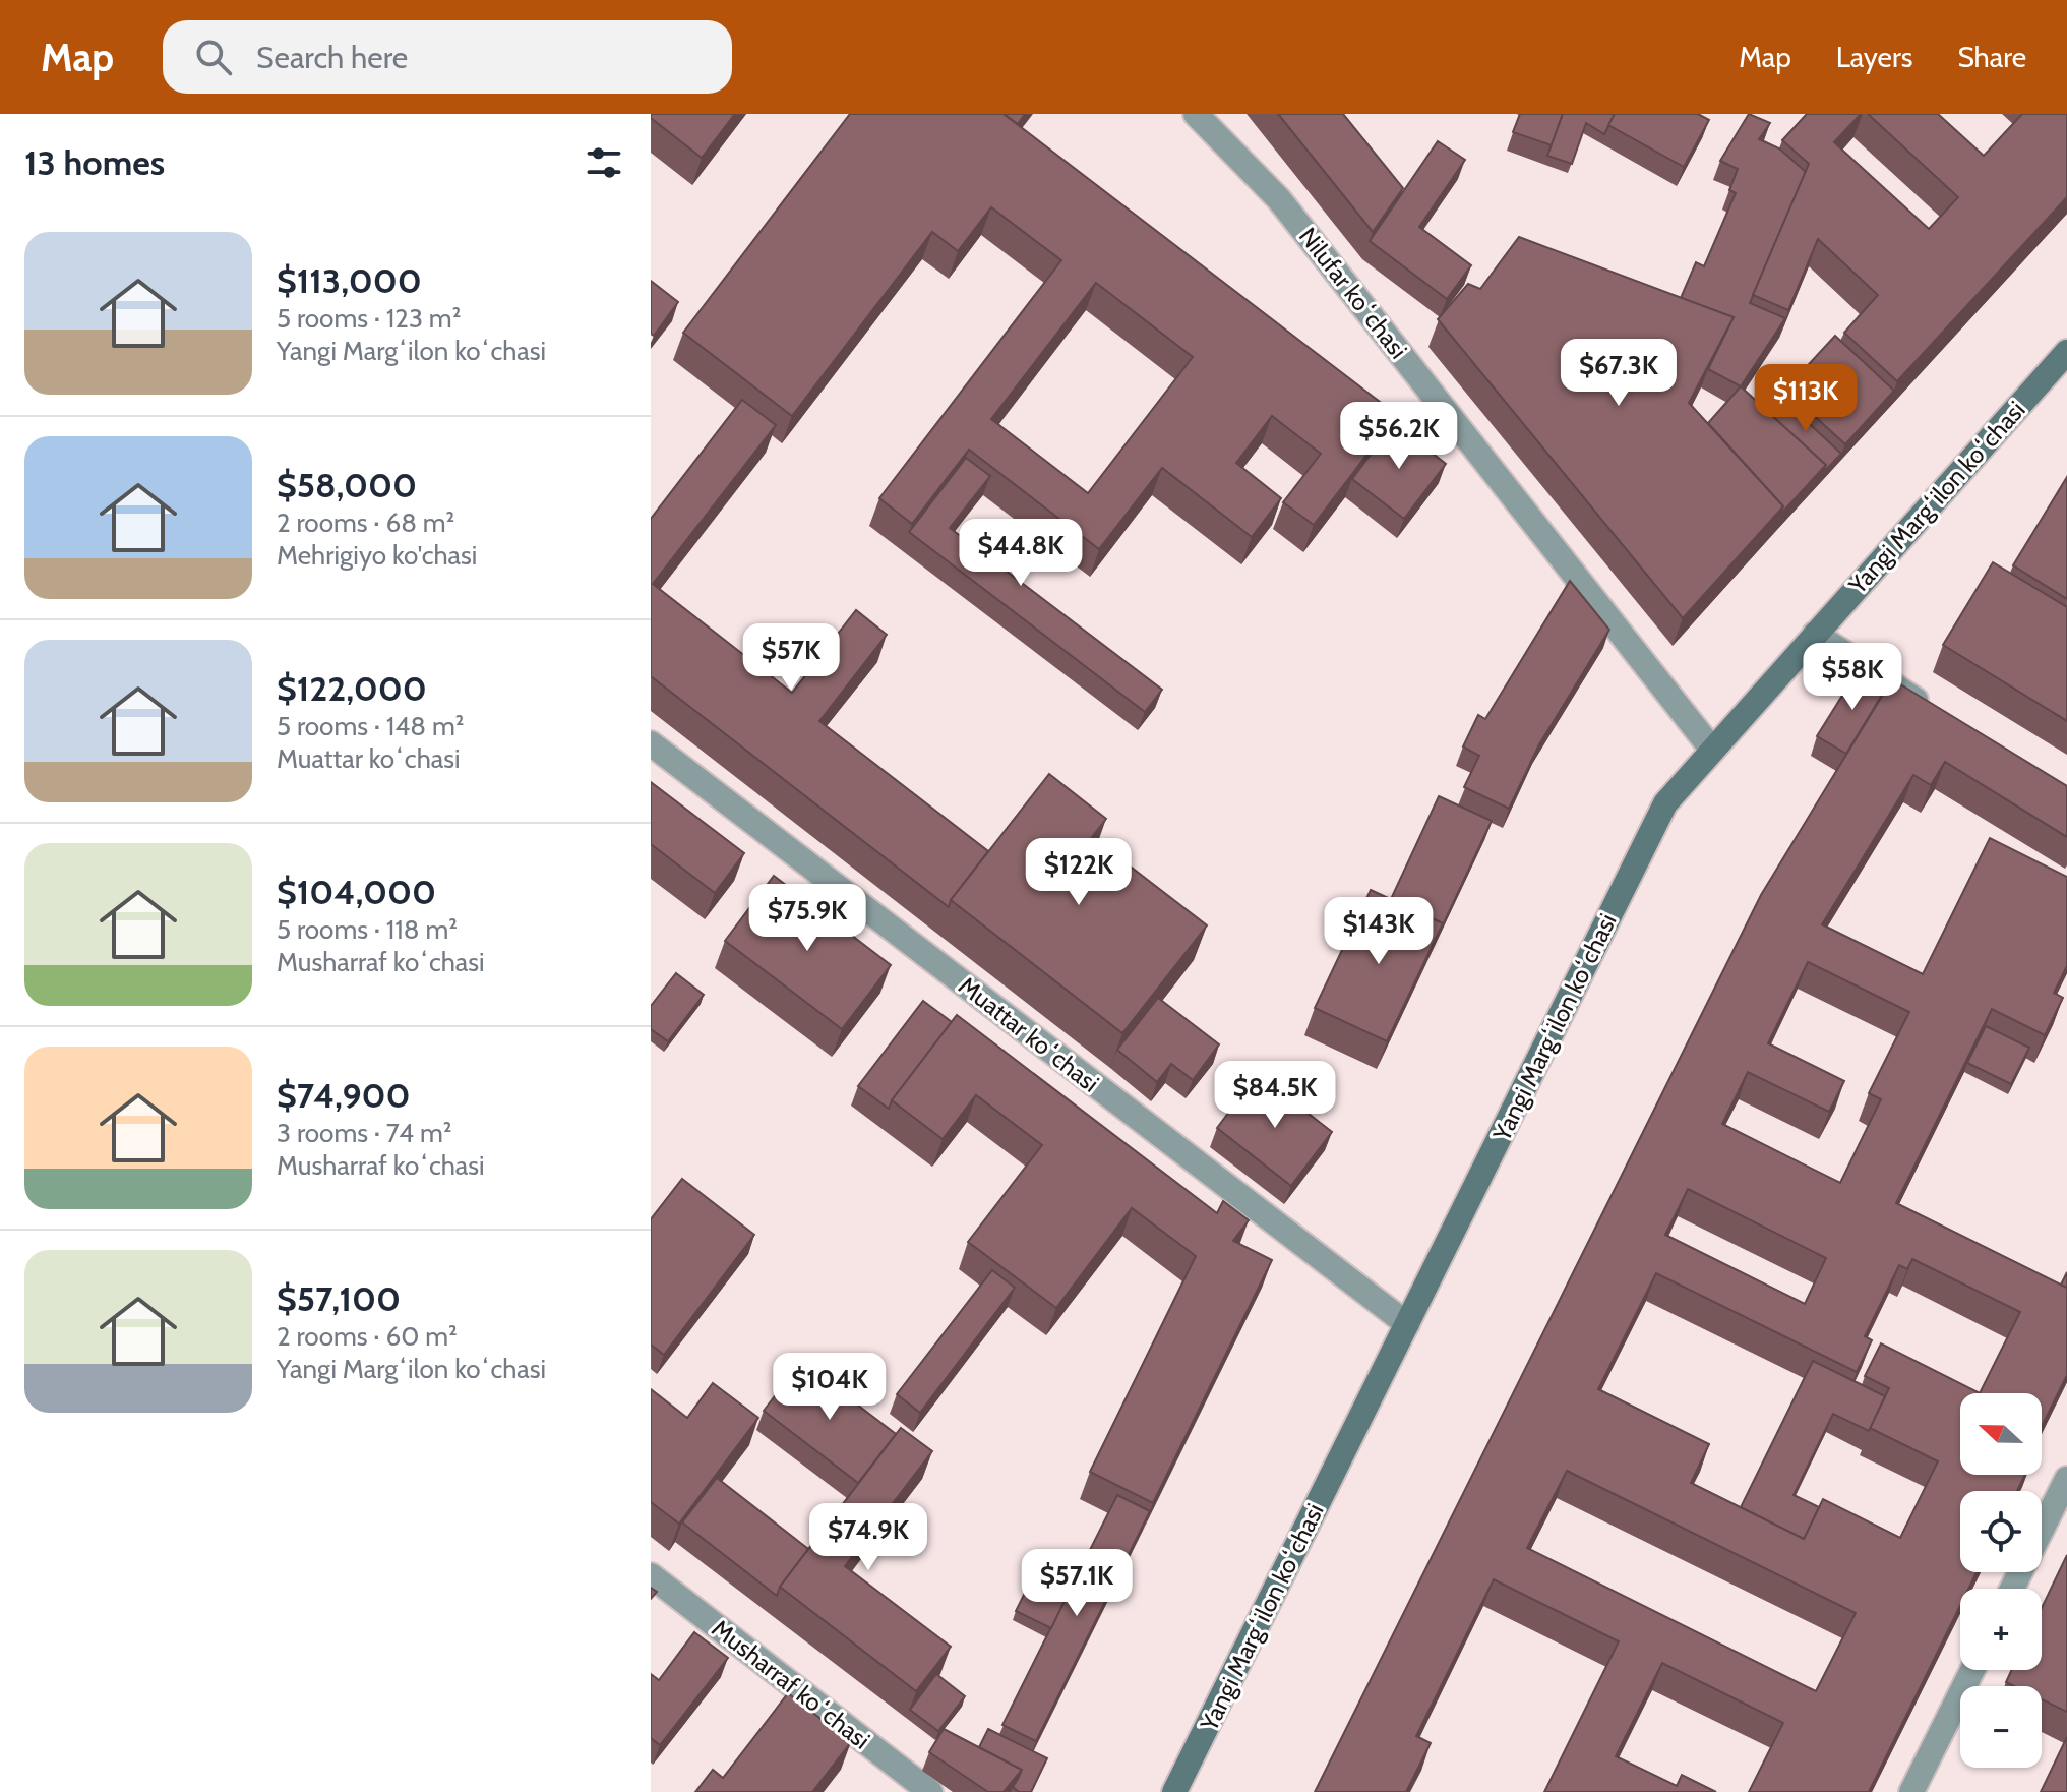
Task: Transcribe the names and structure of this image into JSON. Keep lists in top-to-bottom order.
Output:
{
  "streets": {
    "main road": ["Yangi Margʻilon koʻchasi"],
    "street": ["Nilufar koʻchasi", "Muattar koʻchasi", "Musharraf koʻchasi"]
  },
  "crossings": [
    ["Nilufar koʻchasi", "Yangi Margʻilon koʻchasi"],
    ["Yangi Margʻilon koʻchasi", "Muattar koʻchasi"]
  ],
  "north": "left",
  "page": {
    "header": "Map",
    "search": "Search here",
    "nav": ["Map", "Layers", "Share"],
    "heading": "13 homes",
    "list": [
      {
        "name": "$113,000",
        "note": "5 rooms · 123 m² · Yangi Margʻilon koʻchasi"
      },
      {
        "name": "$58,000",
        "note": "2 rooms · 68 m² · Mehrigiyo ko'chasi"
      },
      {
        "name": "$122,000",
        "note": "5 rooms · 148 m² · Muattar koʻchasi"
      },
      {
        "name": "$104,000",
        "note": "5 rooms · 118 m² · Musharraf koʻchasi"
      },
      {
        "name": "$74,900",
        "note": "3 rooms · 74 m² · Musharraf koʻchasi"
      },
      {
        "name": "$57,100",
        "note": "2 rooms · 60 m² · Yangi Margʻilon koʻchasi"
      }
    ],
    "price": [
      "$67.3K",
      "$113K",
      "$56.2K",
      "$44.8K",
      "$57K",
      "$58K",
      "$122K",
      "$75.9K",
      "$143K",
      "$84.5K",
      "$104K",
      "$74.9K",
      "$57.1K"
    ],
    "map_buttons": ["+", "−"]
  }
}
